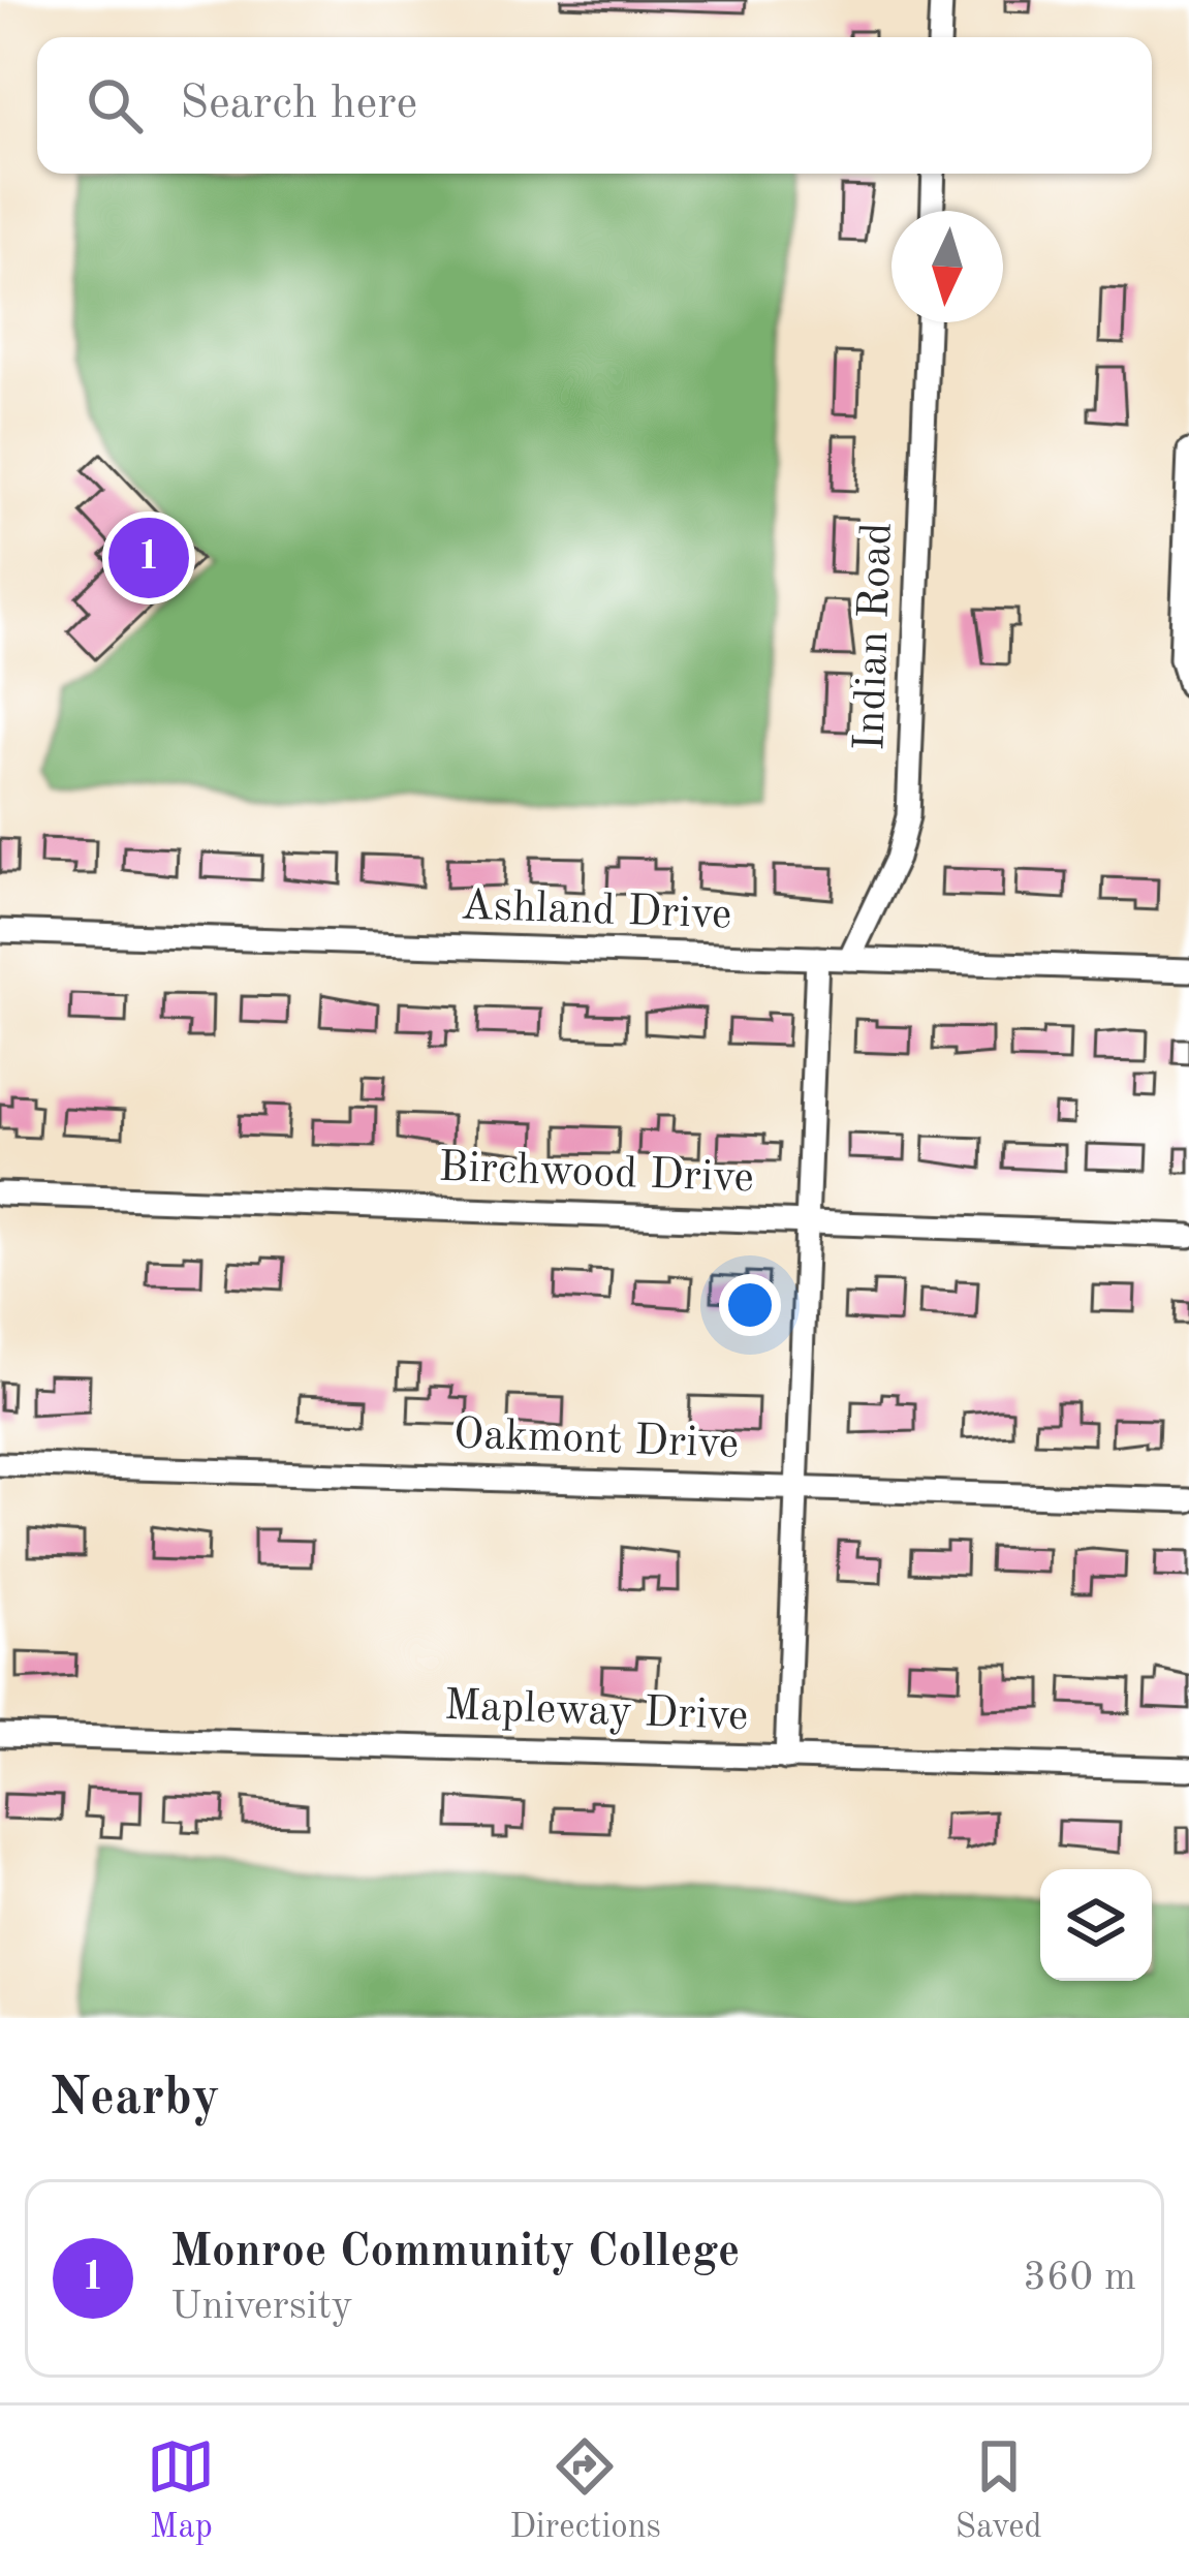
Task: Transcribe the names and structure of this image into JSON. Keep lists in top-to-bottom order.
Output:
{
  "streets": {
    "street": [
      "Indian Road",
      "Ashland Drive",
      "Birchwood Drive",
      "Oakmont Drive",
      "Mapleway Drive"
    ]
  },
  "crossings": [
    ["Indian Road", "Ashland Drive"]
  ],
  "north": "bottom",
  "page": {
    "search": "Search here",
    "pins": "1",
    "heading": "Nearby",
    "list": [
      {
        "mark": "1",
        "name": "Monroe Community College",
        "note": "University",
        "value": "360 m"
      }
    ],
    "nav": ["Map", "Directions", "Saved"]
  }
}
